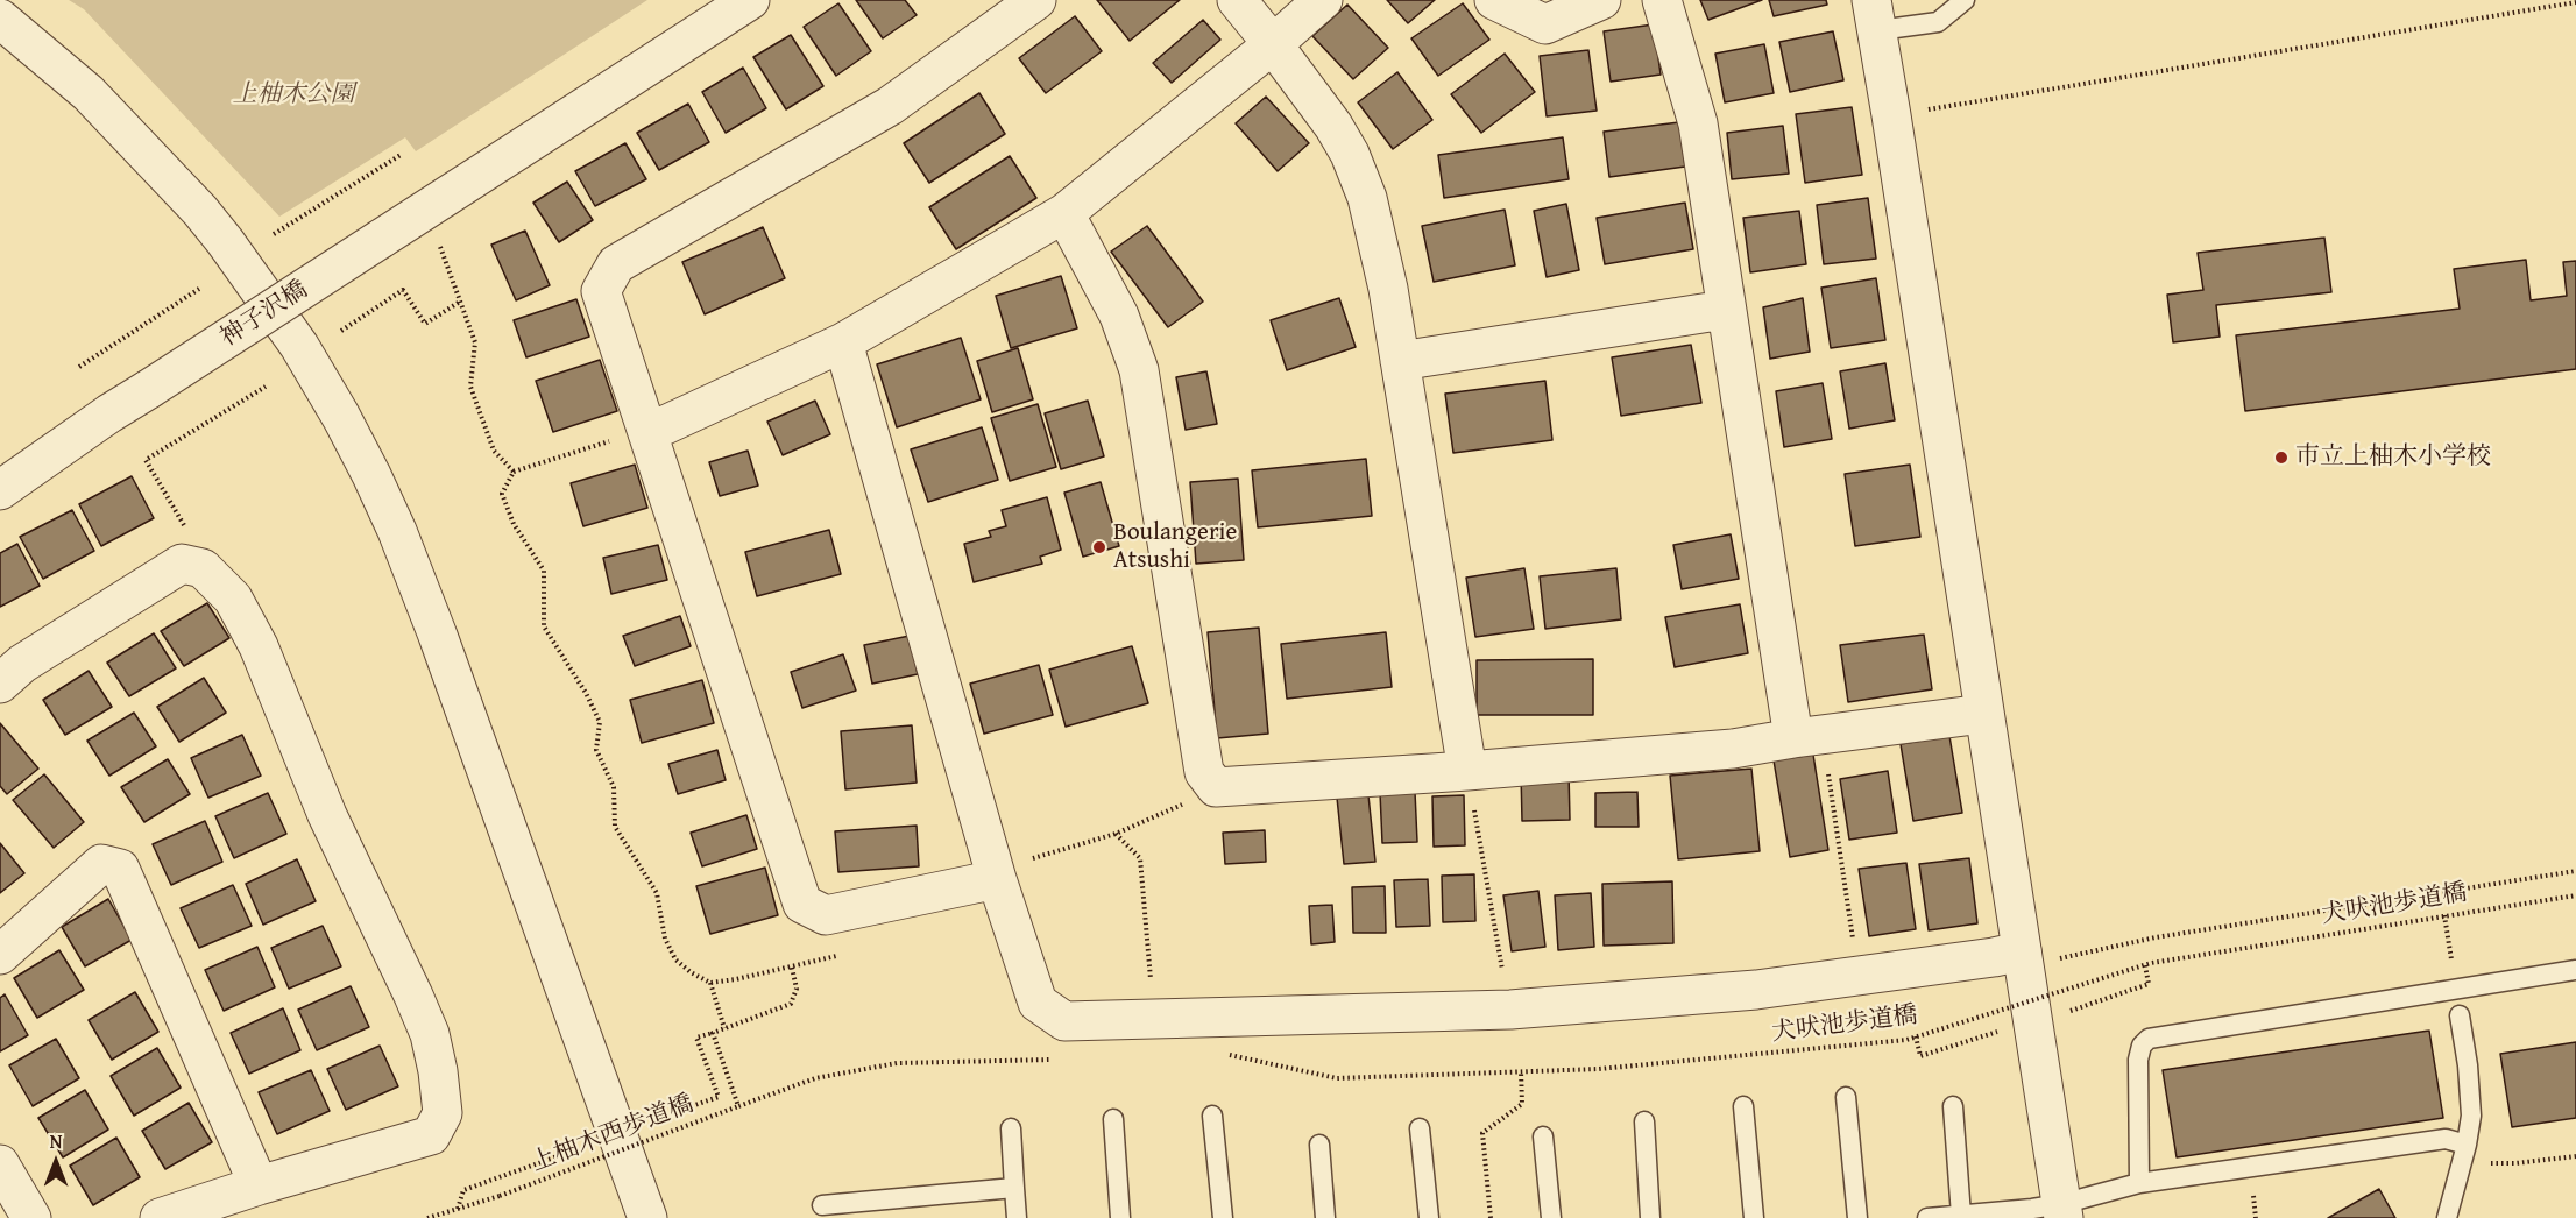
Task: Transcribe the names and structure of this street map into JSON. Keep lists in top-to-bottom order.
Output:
{
  "streets": {
    "street": ["神子沢橋"],
    "path": ["犬吠池歩道橋", "上柚木西歩道橋"]
  },
  "parks": ["上柚木公園"],
  "places": ["市立上柚木小学校", "Boulangerie Atsushi"],
  "north": "top"
}
